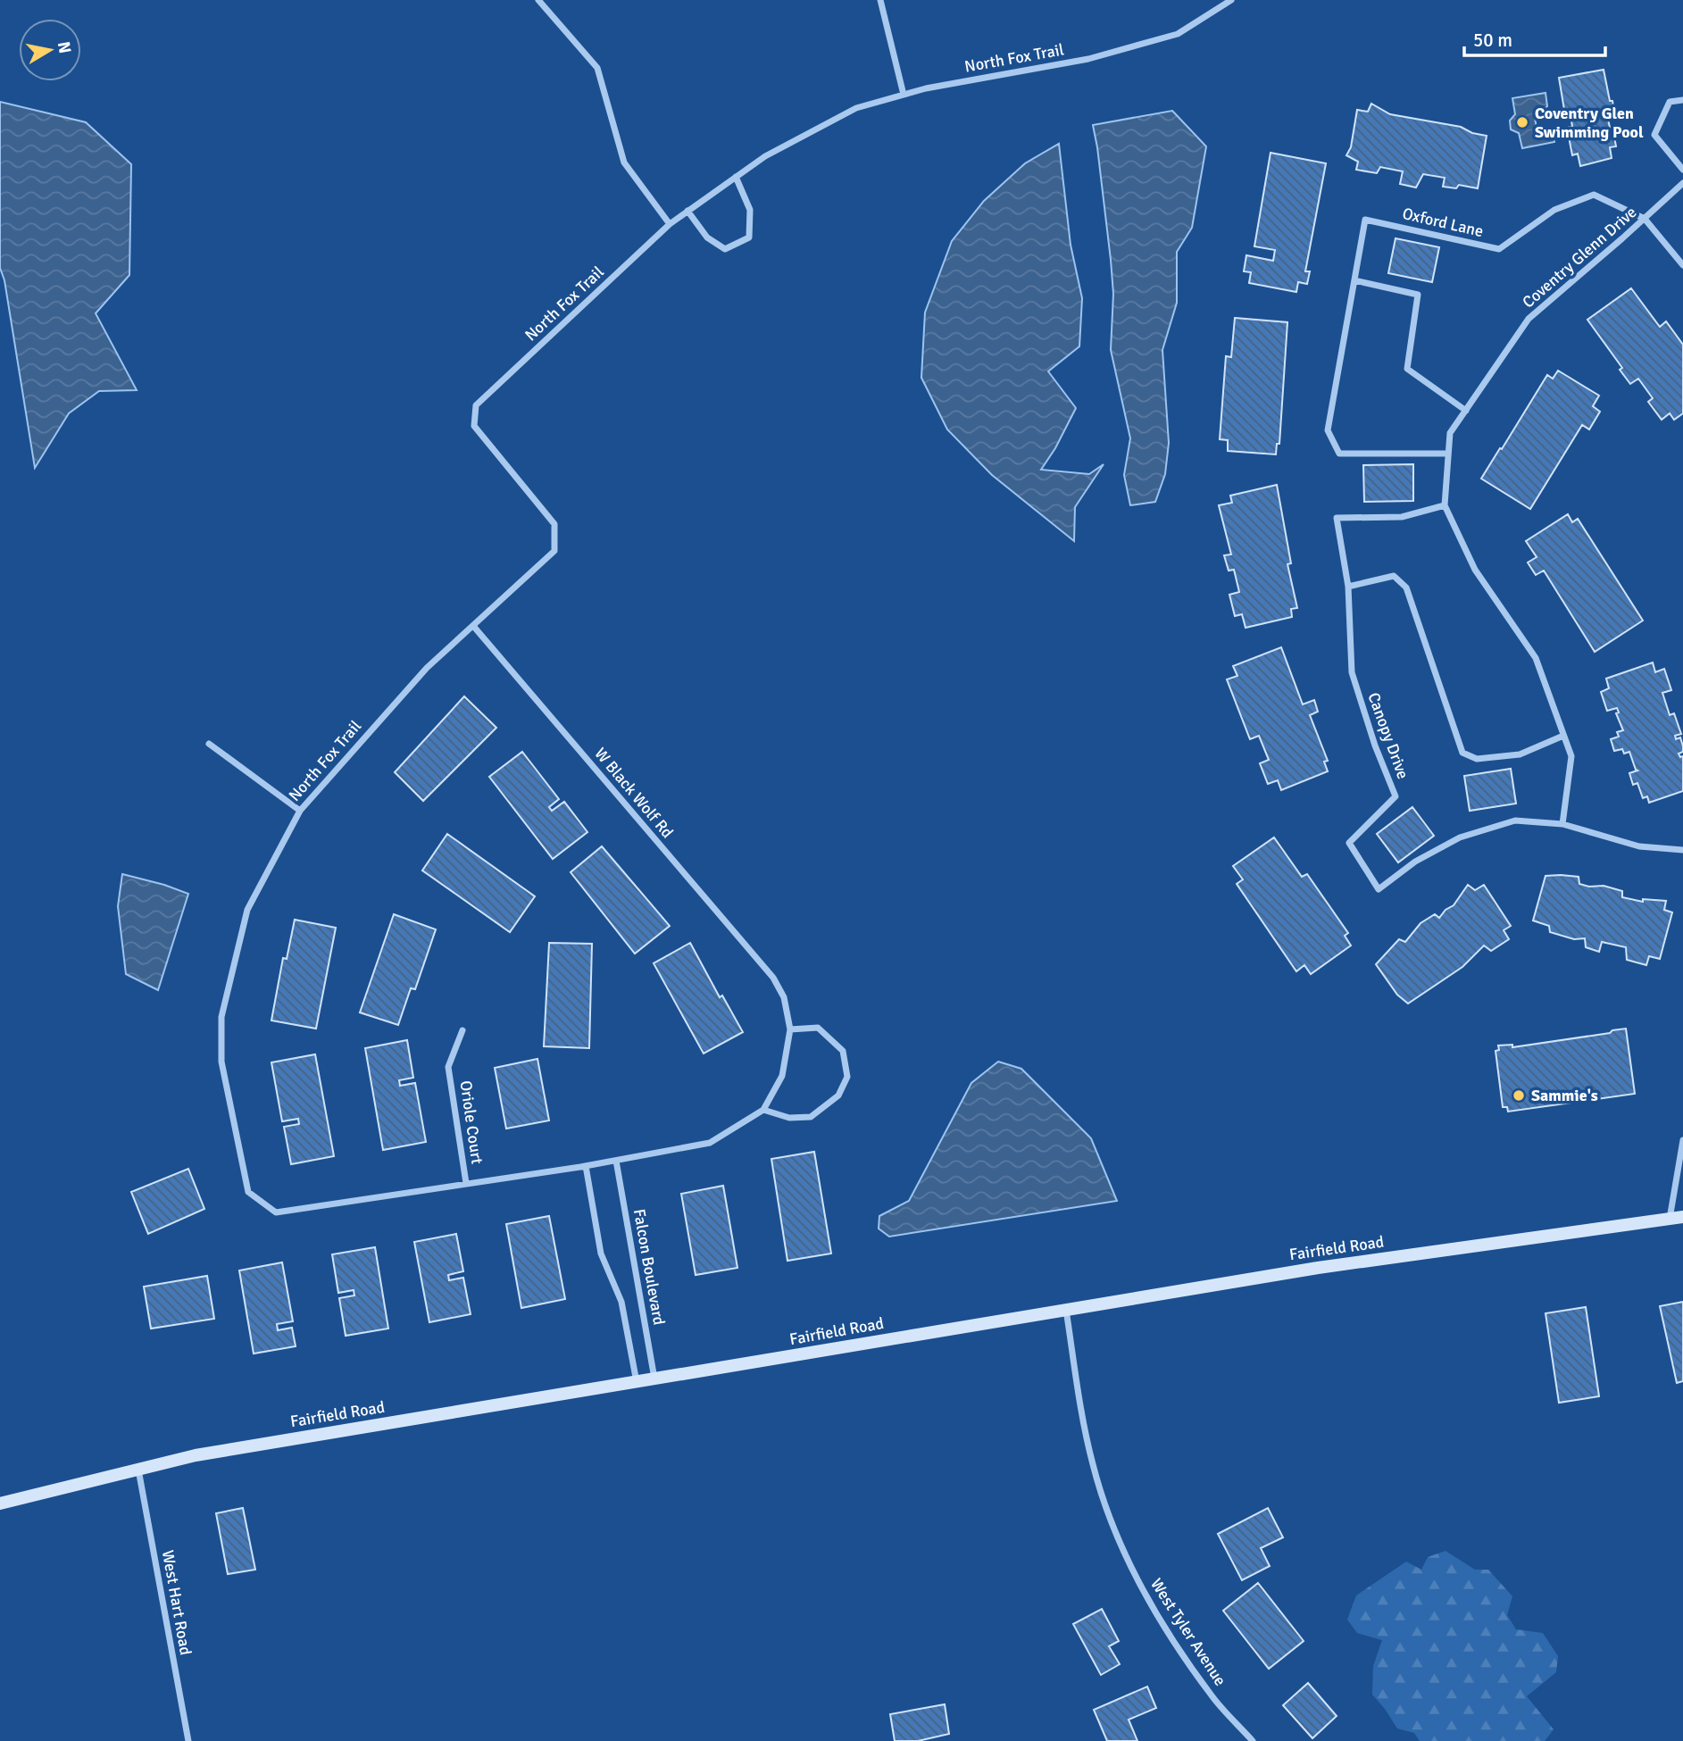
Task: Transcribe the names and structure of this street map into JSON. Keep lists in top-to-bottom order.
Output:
{
  "streets": {
    "street": [
      "North Fox Trail",
      "Oxford Lane",
      "Coventry Glenn Drive",
      "Canopy Drive",
      "W Black Wolf Rd",
      "Oriole Court",
      "Fairfield Road",
      "Falcon Boulevard",
      "West Hart Road",
      "West Tyler Avenue"
    ]
  },
  "crossings": [
    ["North Fox Trail", "W Black Wolf Rd"],
    ["North Fox Trail", "Oriole Court"],
    ["North Fox Trail", "Falcon Boulevard"],
    ["Oxford Lane", "Coventry Glenn Drive"],
    ["Coventry Glenn Drive", "Canopy Drive"],
    ["Fairfield Road", "Falcon Boulevard"],
    ["Fairfield Road", "West Hart Road"],
    ["Fairfield Road", "West Tyler Avenue"]
  ],
  "places": ["Coventry Glen Swimming Pool", "Sammie's"],
  "scale_bar": "50 m",
  "north": "right"
}
